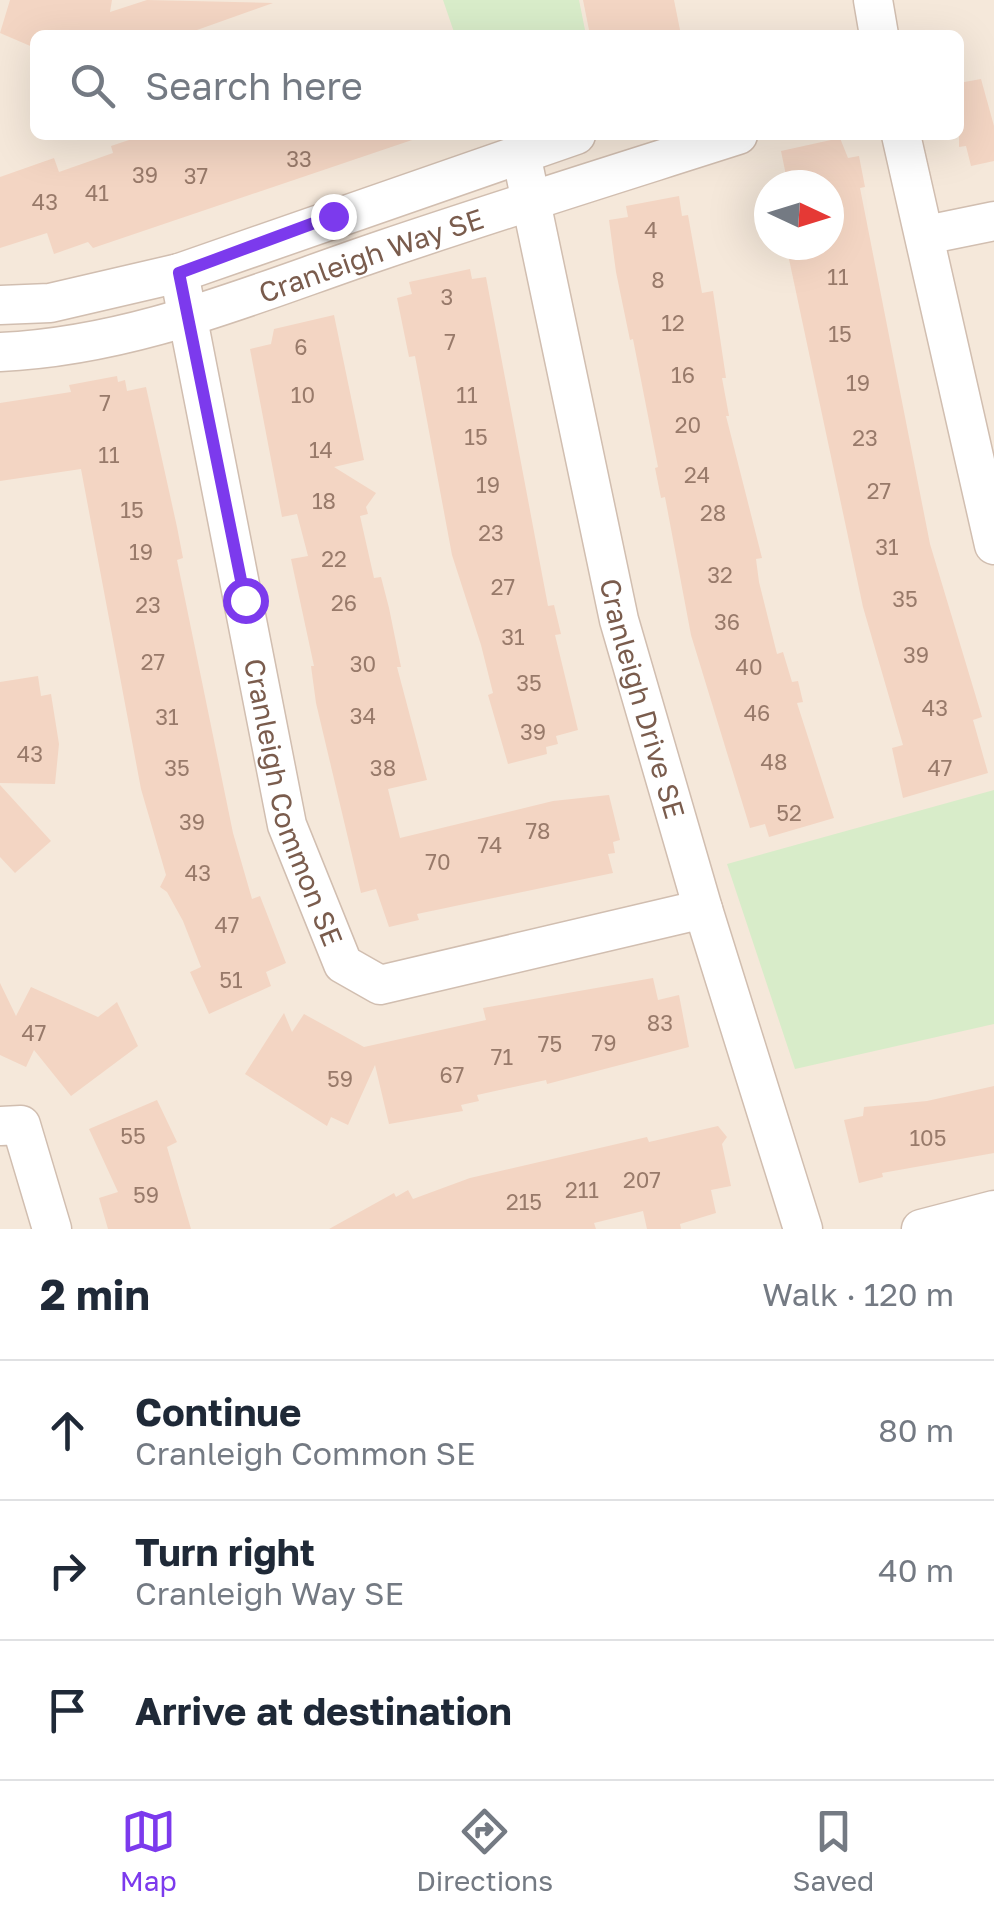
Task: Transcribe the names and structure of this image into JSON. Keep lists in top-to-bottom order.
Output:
{
  "streets": {
    "street": ["Cranleigh Way SE", "Cranleigh Drive SE", "Cranleigh Common SE"]
  },
  "crossings": [
    ["Cranleigh Way SE", "Cranleigh Drive SE"],
    ["Cranleigh Way SE", "Cranleigh Common SE"],
    ["Cranleigh Drive SE", "Cranleigh Common SE"]
  ],
  "house_numbers": [
    "33",
    "39",
    "37",
    "41",
    "43",
    "4",
    "11",
    "8",
    "3",
    "12",
    "15",
    "7",
    "6",
    "16",
    "19",
    "10",
    "11",
    "7",
    "20",
    "15",
    "23",
    "14",
    "11",
    "24",
    "19",
    "27",
    "18",
    "15",
    "28",
    "23",
    "31",
    "19",
    "22",
    "32",
    "27",
    "35",
    "26",
    "23",
    "36",
    "31",
    "39",
    "27",
    "30",
    "40",
    "35",
    "43",
    "46",
    "34",
    "31",
    "39",
    "43",
    "48",
    "35",
    "38",
    "47",
    "52",
    "39",
    "78",
    "74",
    "70",
    "43",
    "47",
    "51",
    "83",
    "47",
    "79",
    "75",
    "71",
    "67",
    "59",
    "55",
    "105",
    "207",
    "211",
    "59",
    "215"
  ],
  "north": "right",
  "page": {
    "search": "Search here",
    "heading": ["2 min", "Walk · 120 m"],
    "list": [
      ["Continue", "Cranleigh Common SE", "80 m"],
      ["Turn right", "Cranleigh Way SE", "40 m"],
      "Arrive at destination"
    ],
    "nav": ["Map", "Directions", "Saved"]
  }
}
